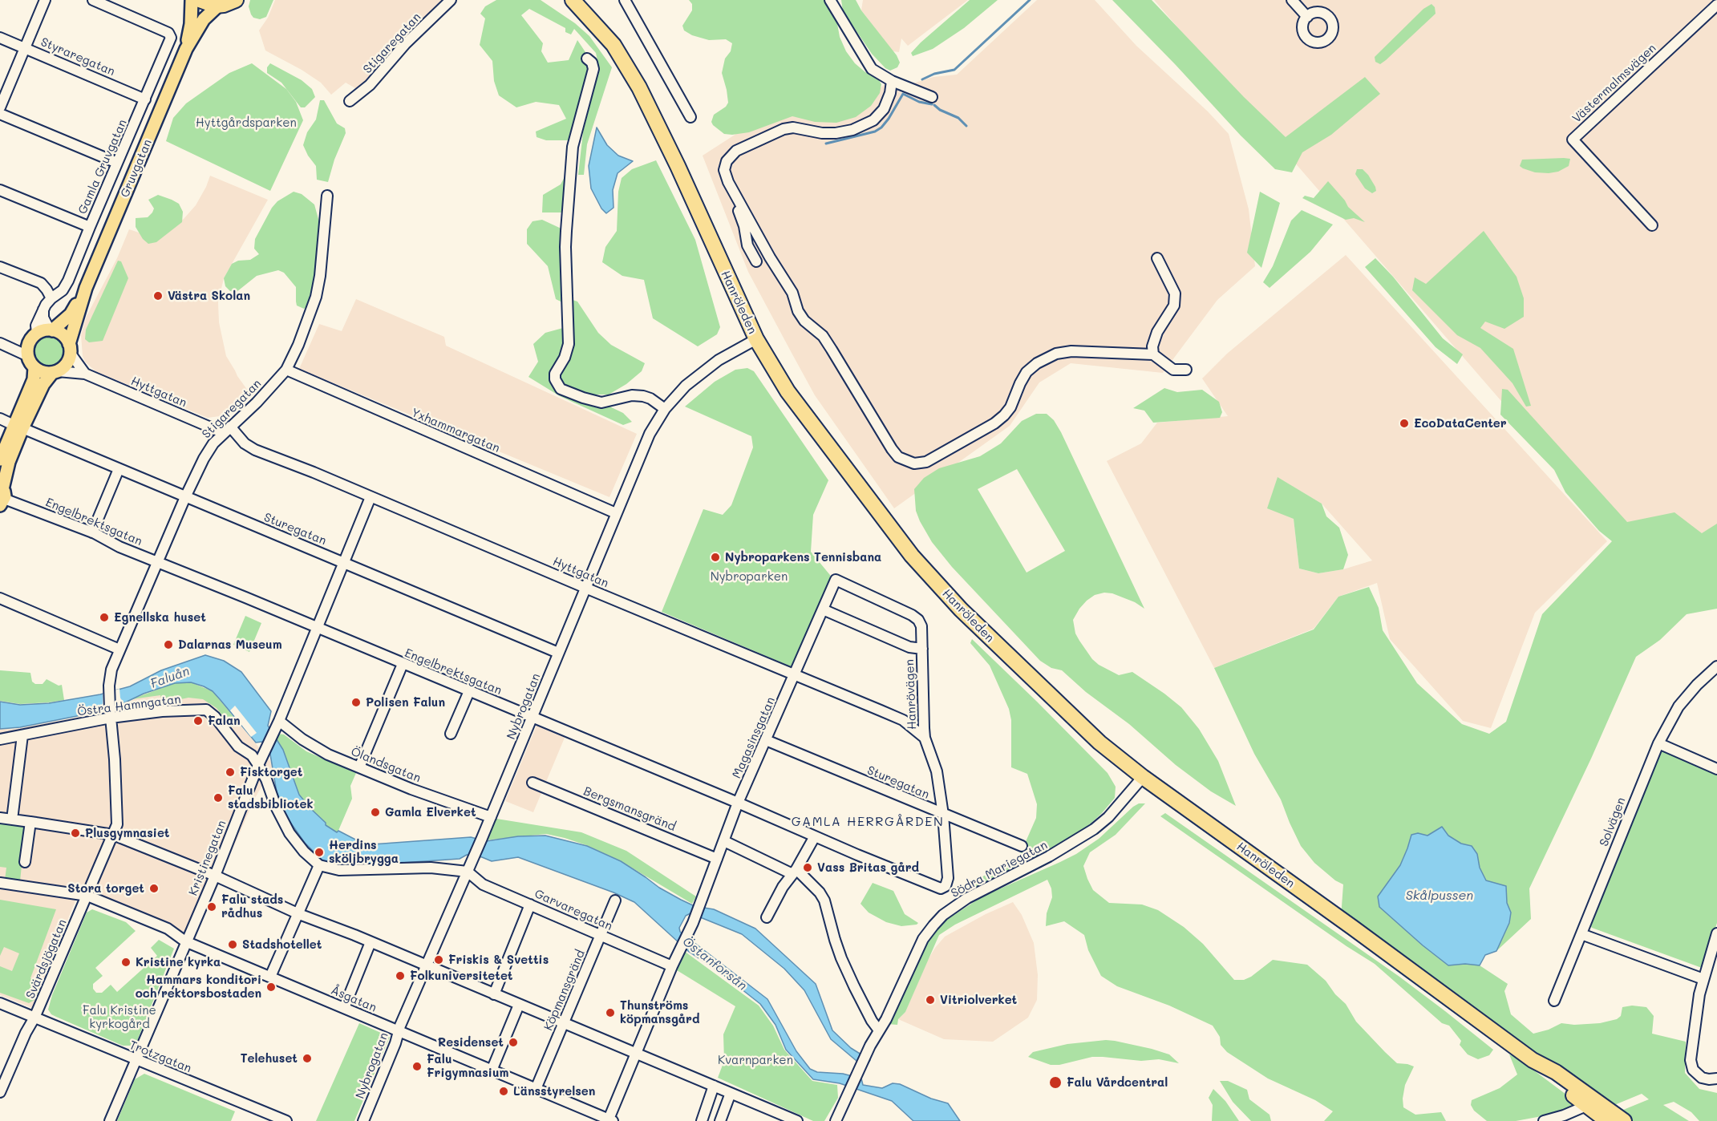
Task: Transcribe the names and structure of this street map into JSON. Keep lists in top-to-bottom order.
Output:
{
  "streets": {
    "highway": ["Hanröleden"],
    "main road": ["Gruvgatan"],
    "street": [
      "Stigaregatan",
      "Styraregatan",
      "Västermalmsvägen",
      "Gamla Gruvgatan",
      "Hyttgatan",
      "Yxhammargatan",
      "Engelbrektsgatan",
      "Sturegatan",
      "Hanrövägen",
      "Östra Hamngatan",
      "Nybrogatan",
      "Magasinsgatan",
      "Ölandsgatan",
      "Bergsmansgränd",
      "Solvägen",
      "Kristinegatan",
      "Södra Mariegatan",
      "Garvaregatan",
      "Svärdsjögatan",
      "Köpmansgränd",
      "Åsgatan",
      "Trotzgatan"
    ]
  },
  "crossings": [
    ["Stigaregatan", "Hyttgatan"],
    ["Stigaregatan", "Yxhammargatan"],
    ["Stigaregatan", "Engelbrektsgatan"],
    ["Stigaregatan", "Sturegatan"],
    ["Stigaregatan", "Östra Hamngatan"],
    ["Stigaregatan", "Svärdsjögatan"],
    ["Styraregatan", "Gamla Gruvgatan"],
    ["Gamla Gruvgatan", "Gruvgatan"],
    ["Gamla Gruvgatan", "Hyttgatan"],
    ["Gruvgatan", "Hyttgatan"],
    ["Hanröleden", "Nybrogatan"],
    ["Hanröleden", "Södra Mariegatan"],
    ["Hyttgatan", "Hanrövägen"],
    ["Hyttgatan", "Nybrogatan"],
    ["Hyttgatan", "Magasinsgatan"],
    ["Hyttgatan", "Kristinegatan"],
    ["Yxhammargatan", "Nybrogatan"],
    ["Engelbrektsgatan", "Hanrövägen"],
    ["Engelbrektsgatan", "Nybrogatan"],
    ["Engelbrektsgatan", "Magasinsgatan"],
    ["Engelbrektsgatan", "Kristinegatan"],
    ["Sturegatan", "Hanrövägen"],
    ["Sturegatan", "Nybrogatan"],
    ["Sturegatan", "Magasinsgatan"],
    ["Sturegatan", "Kristinegatan"],
    ["Hanrövägen", "Magasinsgatan"],
    ["Östra Hamngatan", "Kristinegatan"],
    ["Nybrogatan", "Ölandsgatan"],
    ["Nybrogatan", "Garvaregatan"],
    ["Nybrogatan", "Åsgatan"],
    ["Magasinsgatan", "Bergsmansgränd"],
    ["Magasinsgatan", "Garvaregatan"],
    ["Ölandsgatan", "Kristinegatan"],
    ["Kristinegatan", "Åsgatan"],
    ["Kristinegatan", "Trotzgatan"],
    ["Garvaregatan", "Köpmansgränd"],
    ["Svärdsjögatan", "Åsgatan"],
    ["Svärdsjögatan", "Trotzgatan"],
    ["Köpmansgränd", "Åsgatan"]
  ],
  "districts": ["GAMLA HERRGÅRDEN"],
  "water": ["Faluån", "Skålpussen", "Östanforsån"],
  "parks": [
    "Hyttgårdsparken",
    "Nybroparken",
    "Falu Kristine kyrkogård",
    "Kvarnparken"
  ],
  "places": [
    "Västra Skolan",
    "EcoDataCenter",
    "Nybroparkens Tennisbana",
    "Egnellska huset",
    "Dalarnas Museum",
    "Polisen Falun",
    "Falan",
    "Fisktorget",
    "Falu stadsbibliotek",
    "Gamla Elverket",
    "Plusgymnasiet",
    "Herdins sköljbrygga",
    "Vass Britas gård",
    "Stora torget",
    "Falu stads rådhus",
    "Stadshotellet",
    "Friskis & Svettis",
    "Kristine kyrka",
    "Folkuniversitetet",
    "Hammars konditori och rektorsbostaden",
    "Vitriolverket",
    "Thunströms köpmansgård",
    "Residenset",
    "Telehuset",
    "Falu Frigymnasium",
    "Falu Vårdcentral",
    "Länsstyrelsen"
  ]
}
